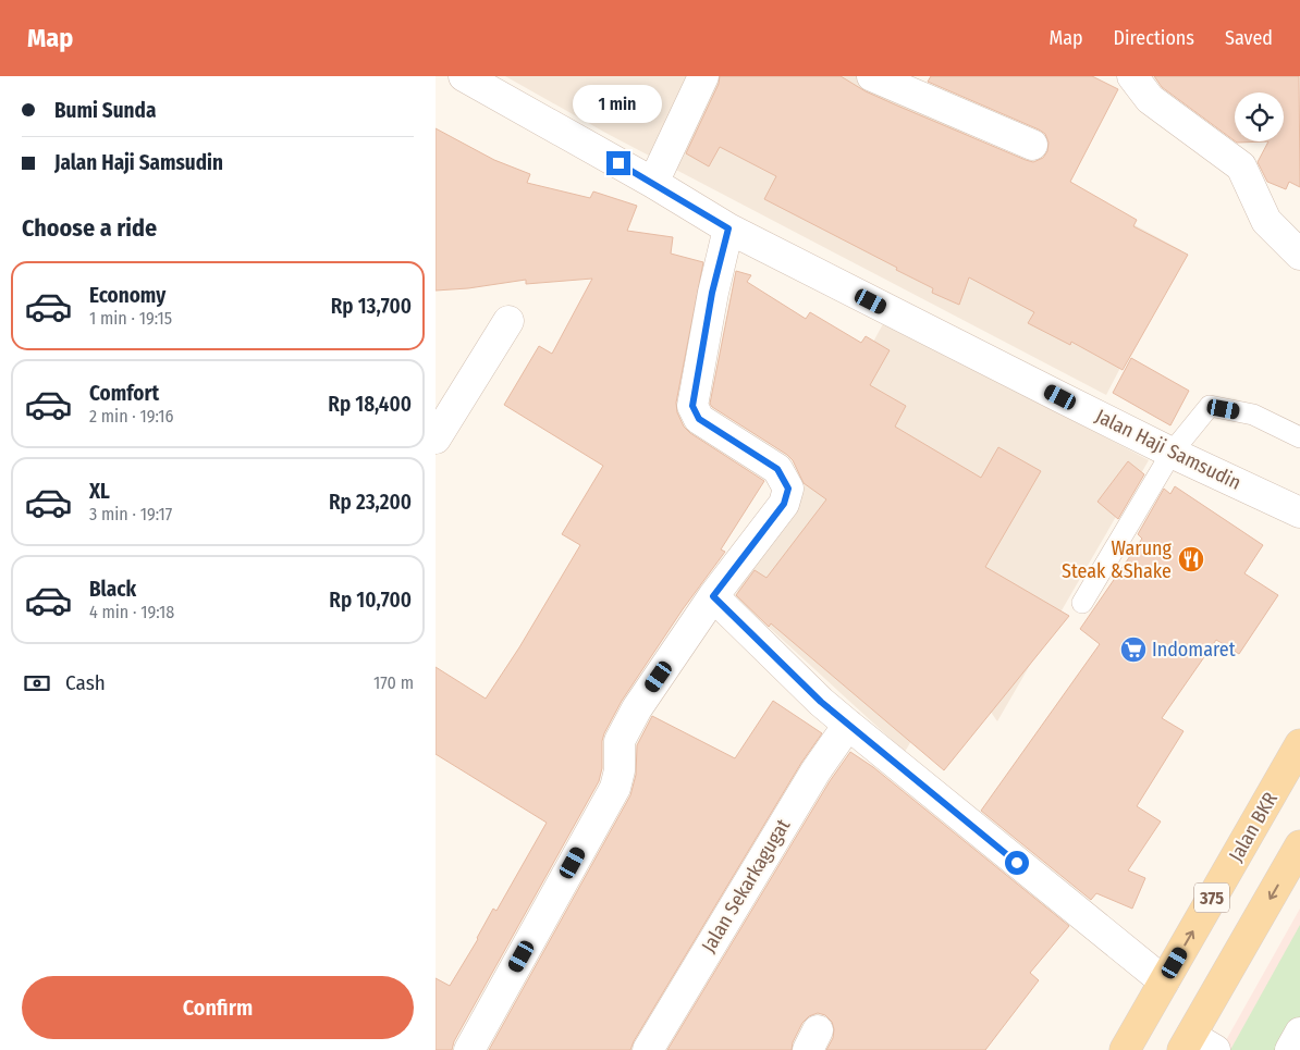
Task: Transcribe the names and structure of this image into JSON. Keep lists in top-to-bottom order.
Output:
{
  "streets": {
    "main road": ["Jalan BKR", "375"],
    "street": ["Jalan Haji Samsudin", "Jalan Sekarkagugat"]
  },
  "places": {
    "restaurant": ["Warung Steak &Shake"],
    "supermarket": ["Indomaret"]
  },
  "page": {
    "header": "Map",
    "nav": ["Map", "Directions", "Saved"],
    "banner": ["Bumi Sunda", "Jalan Haji Samsudin"],
    "bubble": "1 min",
    "heading": "Choose a ride",
    "list": [
      {
        "name": "Economy",
        "note": "1 min · 19:15",
        "value": "Rp 13,700"
      },
      {
        "name": "Comfort",
        "note": "2 min · 19:16",
        "value": "Rp 18,400"
      },
      {
        "name": "XL",
        "note": "3 min · 19:17",
        "value": "Rp 23,200"
      },
      {
        "name": "Black",
        "note": "4 min · 19:18",
        "value": "Rp 10,700"
      }
    ],
    "pay": ["Cash", "170 m"],
    "buttons": "Confirm"
  }
}
